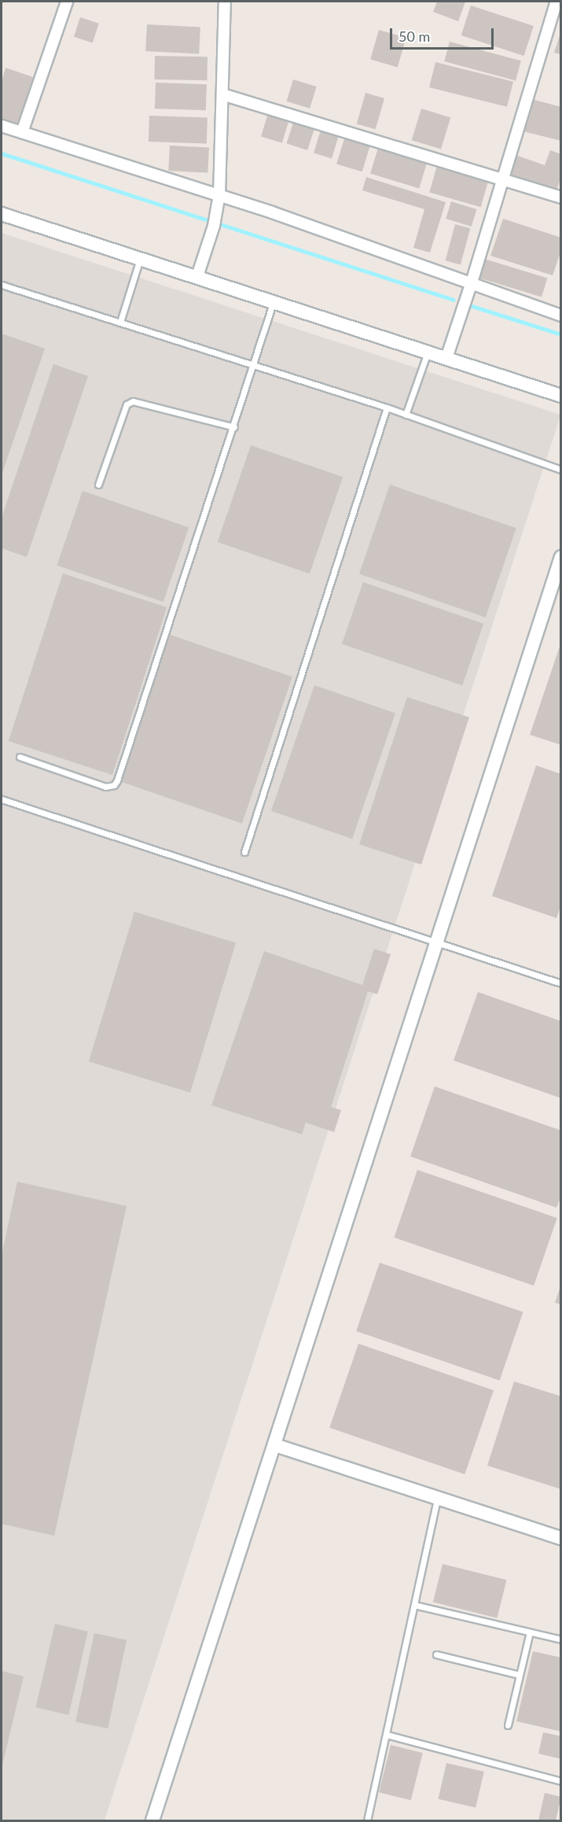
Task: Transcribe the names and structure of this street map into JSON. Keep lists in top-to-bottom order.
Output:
{
  "scale_bar": "50 m"
}
